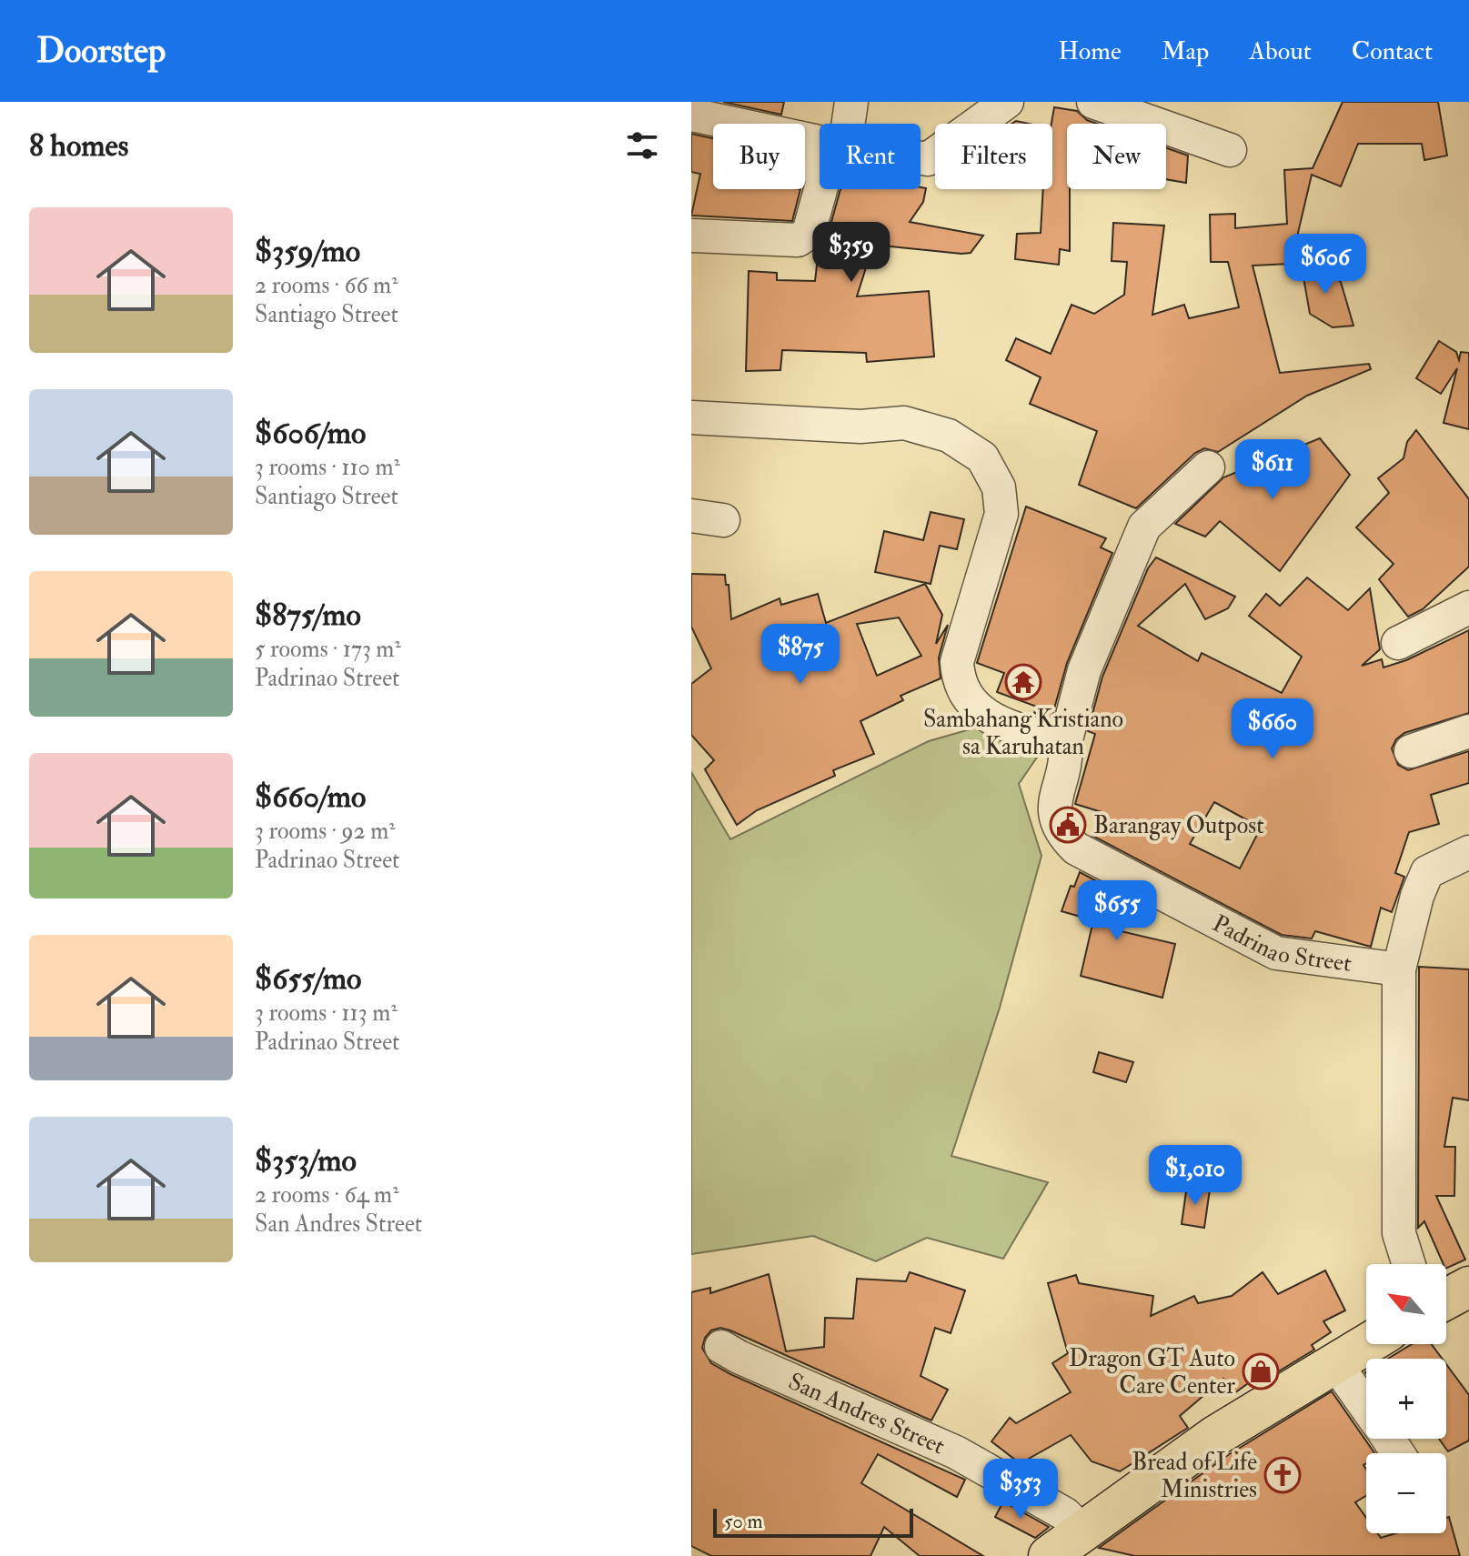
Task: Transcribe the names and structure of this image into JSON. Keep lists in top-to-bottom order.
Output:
{
  "streets": {
    "street": ["Padrinao Street", "San Andres Street"]
  },
  "places": {
    "temple": ["Sambahang Kristiano sa Karuhatan"],
    "public building": ["Barangay Outpost"],
    "shop": ["Dragon GT Auto Care Center"],
    "church": ["Bread of Life Ministries"]
  },
  "scale_bar": "50 m",
  "north": "top left",
  "page": {
    "header": "Doorstep",
    "nav": [
      "Home",
      "Map",
      "About",
      "Contact"
    ],
    "heading": "8 homes",
    "chip": [
      "Buy",
      "Rent",
      "Filters",
      "New"
    ],
    "list": [
      {
        "name": "$359/mo",
        "note": "2 rooms · 66 m² · Santiago Street"
      },
      {
        "name": "$606/mo",
        "note": "3 rooms · 110 m² · Santiago Street"
      },
      {
        "name": "$875/mo",
        "note": "5 rooms · 173 m² · Padrinao Street"
      },
      {
        "name": "$660/mo",
        "note": "3 rooms · 92 m² · Padrinao Street"
      },
      {
        "name": "$655/mo",
        "note": "3 rooms · 113 m² · Padrinao Street"
      },
      {
        "name": "$353/mo",
        "note": "2 rooms · 64 m² · San Andres Street"
      }
    ],
    "price": [
      "$359",
      "$606",
      "$611",
      "$875",
      "$660",
      "$655",
      "$1,010",
      "$353"
    ],
    "map_buttons": ["+", "−"],
    "scale": "50 m"
  }
}
